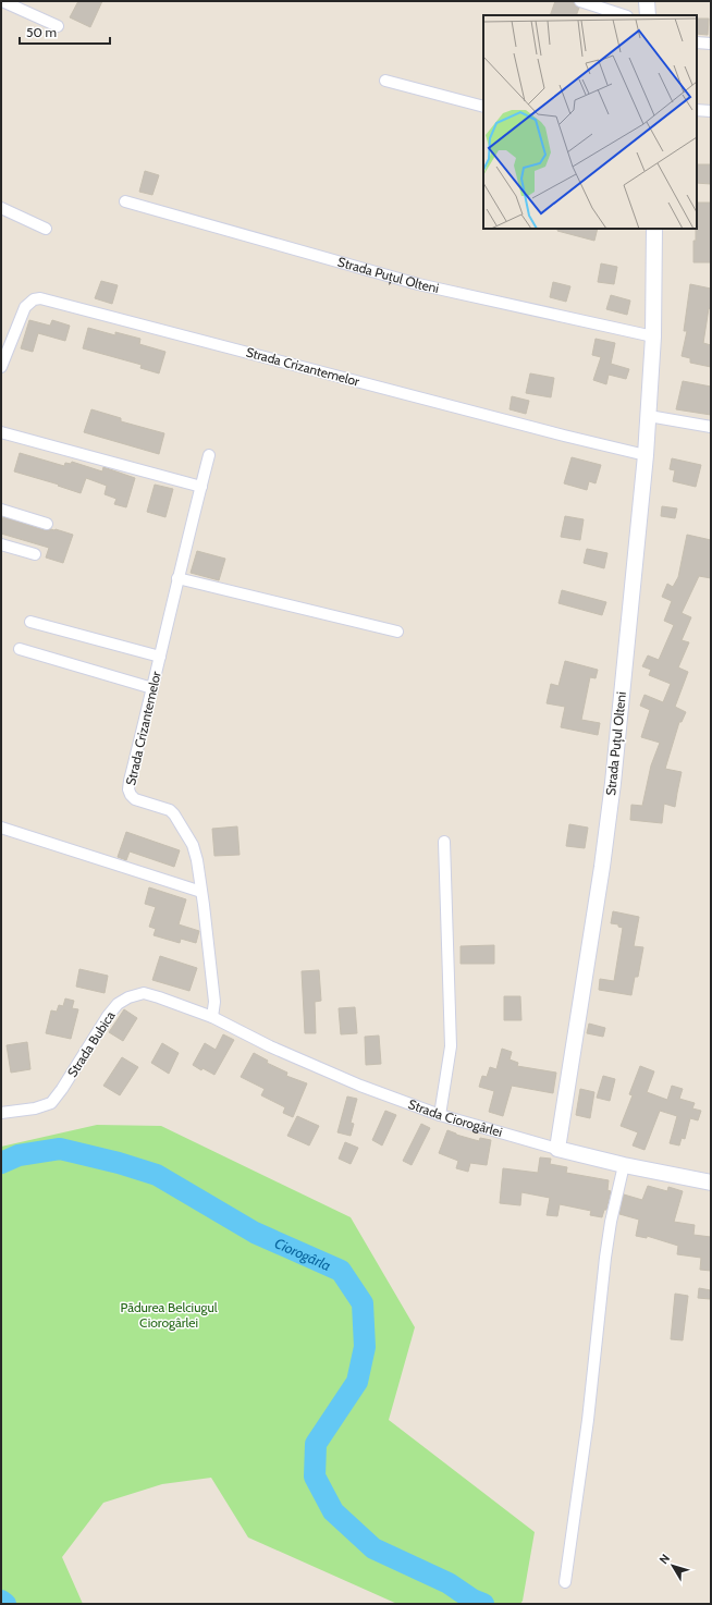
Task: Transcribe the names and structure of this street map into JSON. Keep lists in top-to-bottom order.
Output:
{
  "streets": {
    "street": [
      "Strada Puțul Olteni",
      "Strada Crizantemelor",
      "Strada Bubica",
      "Strada Ciorogârlei"
    ]
  },
  "crossings": [
    ["Strada Puțul Olteni", "Strada Crizantemelor"],
    ["Strada Puțul Olteni", "Strada Ciorogârlei"],
    ["Strada Crizantemelor", "Strada Bubica"],
    ["Strada Crizantemelor", "Strada Ciorogârlei"],
    ["Strada Bubica", "Strada Ciorogârlei"]
  ],
  "water": ["Ciorogârla"],
  "parks": ["Pădurea Belciugul Ciorogârlei"],
  "scale_bar": "50 m",
  "north": "top left"
}
